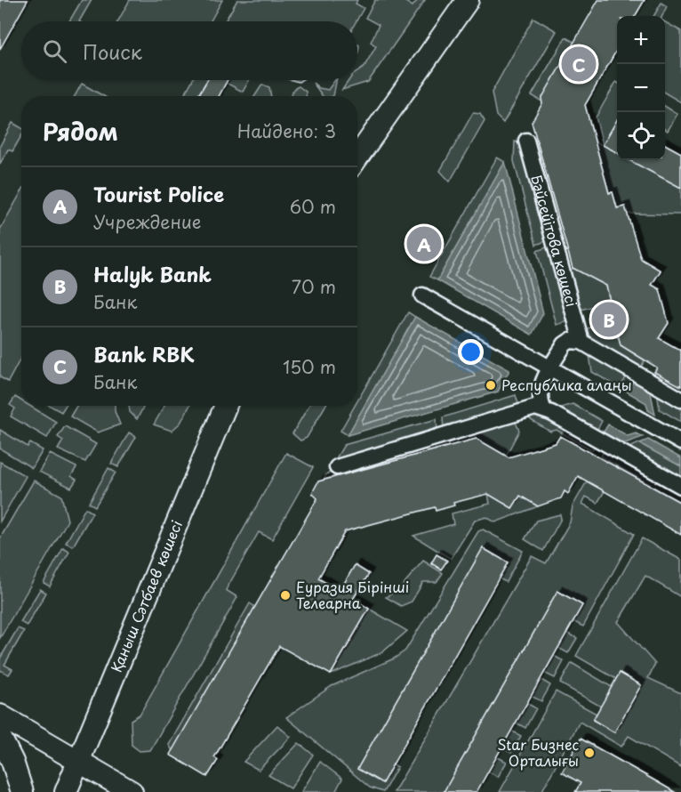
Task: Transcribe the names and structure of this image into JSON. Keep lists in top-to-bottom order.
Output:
{
  "streets": {
    "main road": ["Қаныш Сәтбаев көшесі"],
    "street": ["Бәйсейітова көшесі"]
  },
  "places": ["Республика алаңы", "Еуразия Бірінші Телеарна", "Star Бизнес Орталығы"],
  "page": {
    "map_buttons": ["+", "−"],
    "search": "Поиск",
    "pins": ["C", "A", "B"],
    "heading": ["Рядом", "Найдено: 3"],
    "list": [
      {
        "mark": "A",
        "name": "Tourist Police",
        "note": "Учреждение",
        "value": "60 m"
      },
      {
        "mark": "B",
        "name": "Halyk Bank",
        "note": "Банк",
        "value": "70 m"
      },
      {
        "mark": "C",
        "name": "Bank RBK",
        "note": "Банк",
        "value": "150 m"
      }
    ]
  }
}
